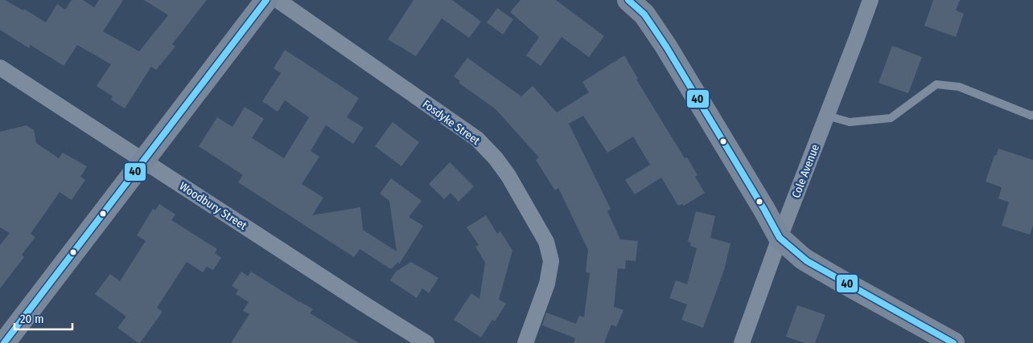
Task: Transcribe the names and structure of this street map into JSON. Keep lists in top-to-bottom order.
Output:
{
  "streets": {
    "street": ["Fosdyke Street", "Cole Avenue", "Woodbury Street"]
  },
  "lines": ["transit line 40"],
  "scale_bar": "20 m"
}
